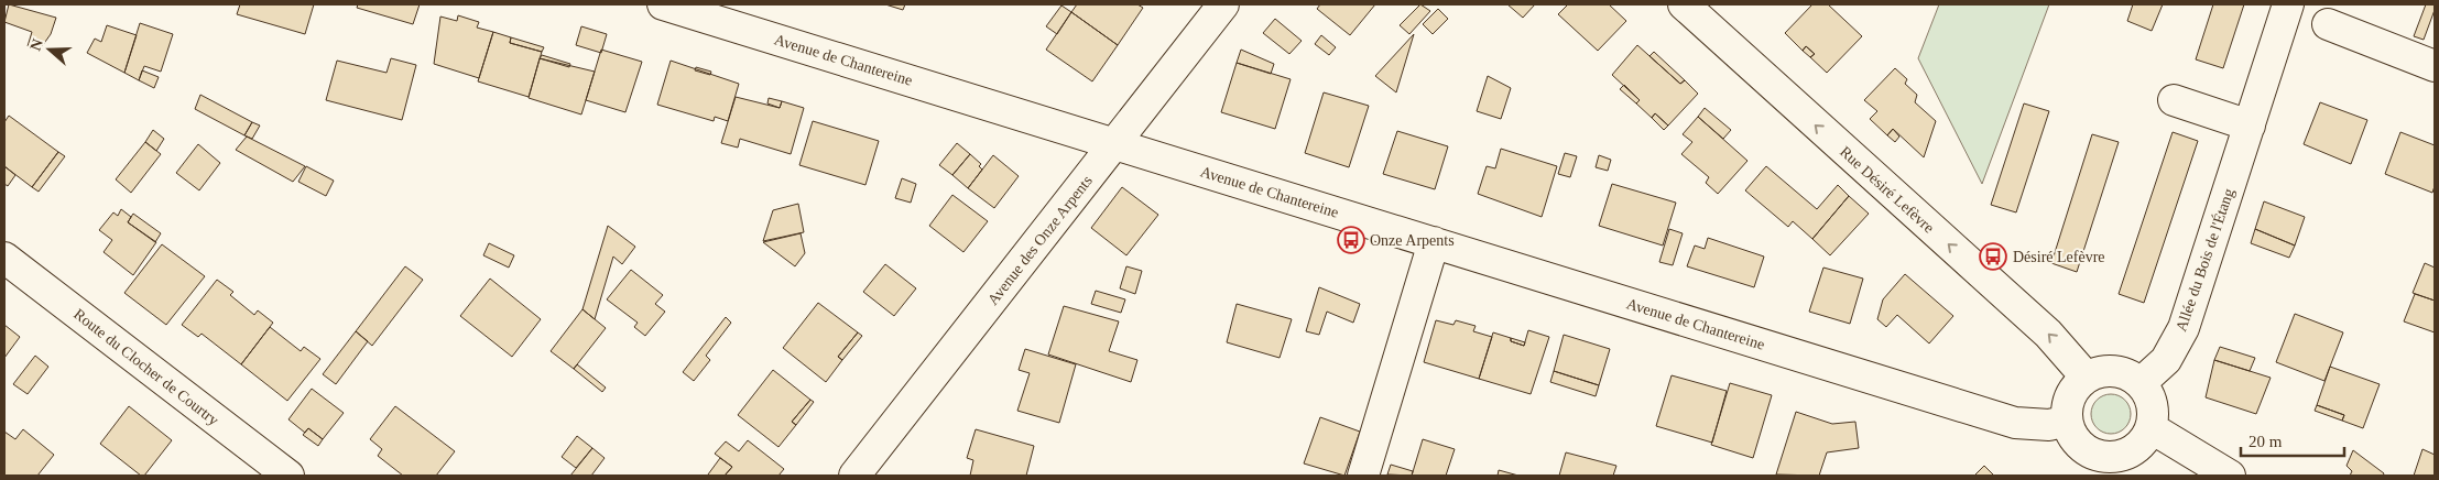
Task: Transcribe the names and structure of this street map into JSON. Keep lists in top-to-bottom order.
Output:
{
  "streets": {
    "street": [
      "Avenue de Chantereine",
      "Rue Désiré Lefèvre",
      "Avenue des Onze Arpents",
      "Allée du Bois de l'Étang",
      "Route du Clocher de Courtry"
    ]
  },
  "crossings": [
    ["Avenue de Chantereine", "Rue Désiré Lefèvre"],
    ["Avenue de Chantereine", "Avenue des Onze Arpents"],
    ["Avenue de Chantereine", "Allée du Bois de l'Étang"],
    ["Rue Désiré Lefèvre", "Allée du Bois de l'Étang"]
  ],
  "one_way": ["Rue Désiré Lefèvre"],
  "places": {
    "bus stop": ["Onze Arpents", "Désiré Lefèvre"]
  },
  "scale_bar": "20 m",
  "north": "left"
}
